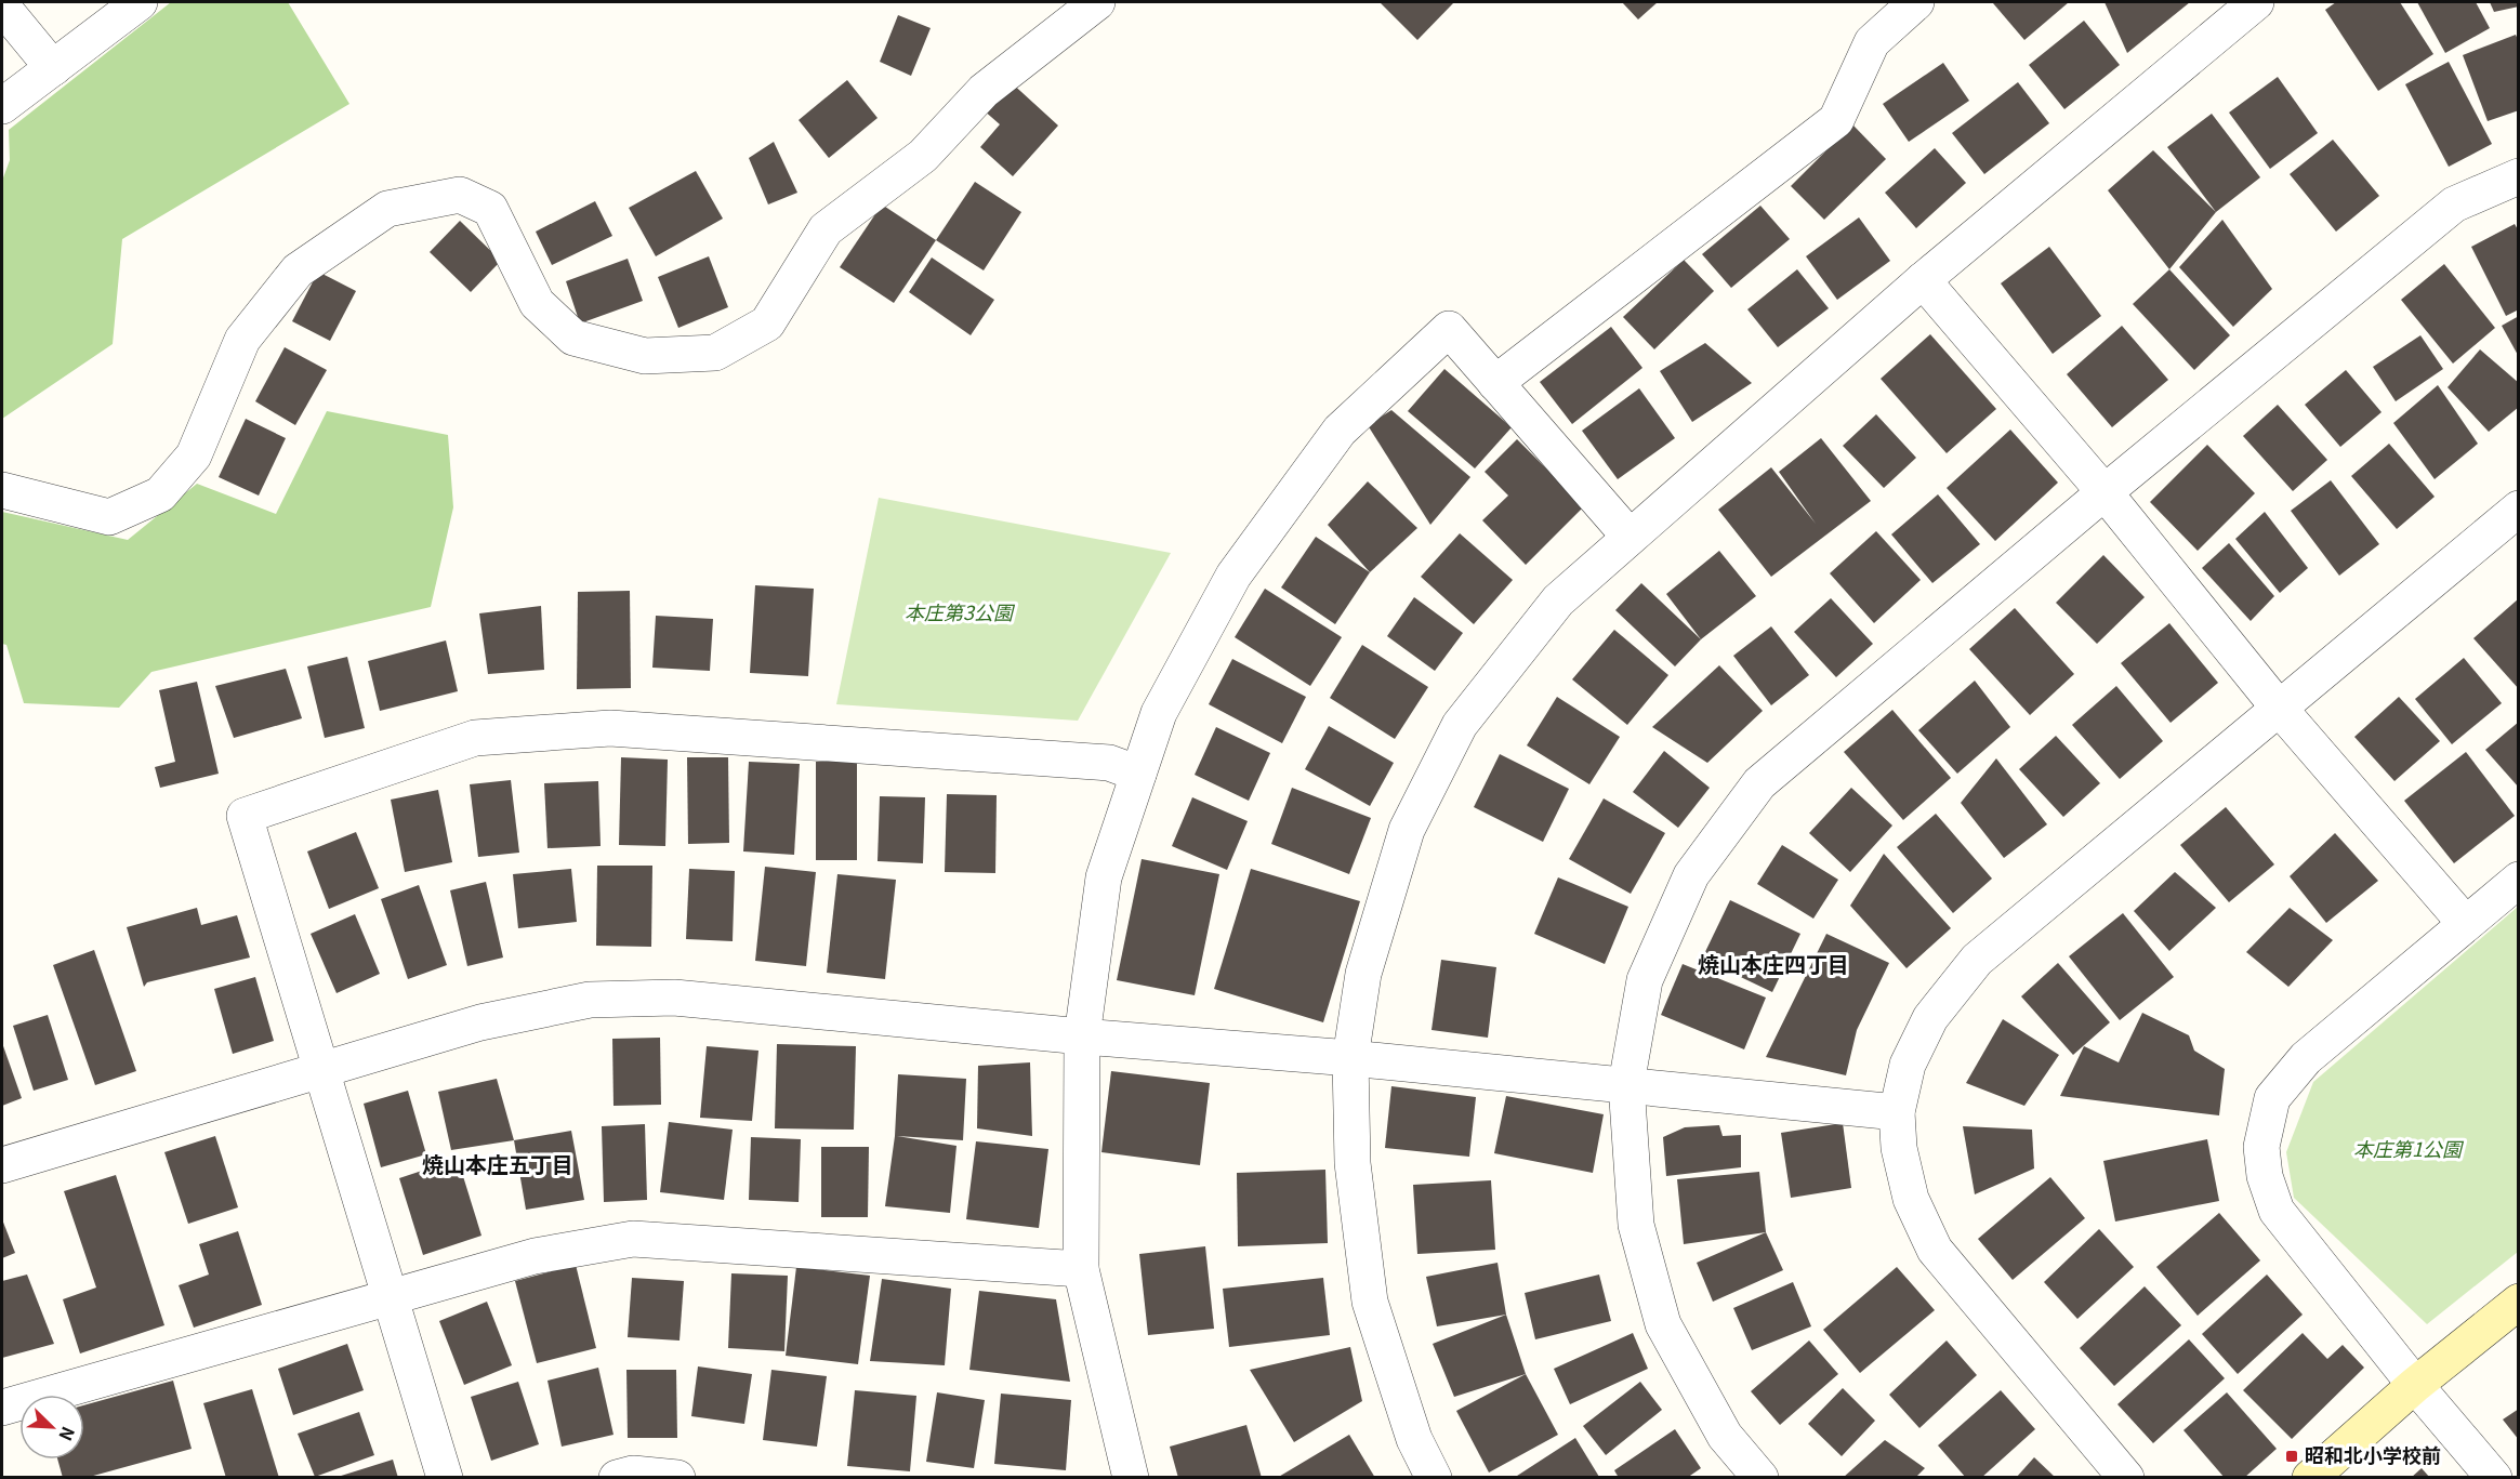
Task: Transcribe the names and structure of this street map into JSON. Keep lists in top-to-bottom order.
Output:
{
  "districts": ["焼山本庄四丁目", "焼山本庄五丁目"],
  "parks": ["本庄第3公園", "本庄第1公園"],
  "places": {
    "transit": ["昭和北小学校前"]
  },
  "north": "bottom right"
}
